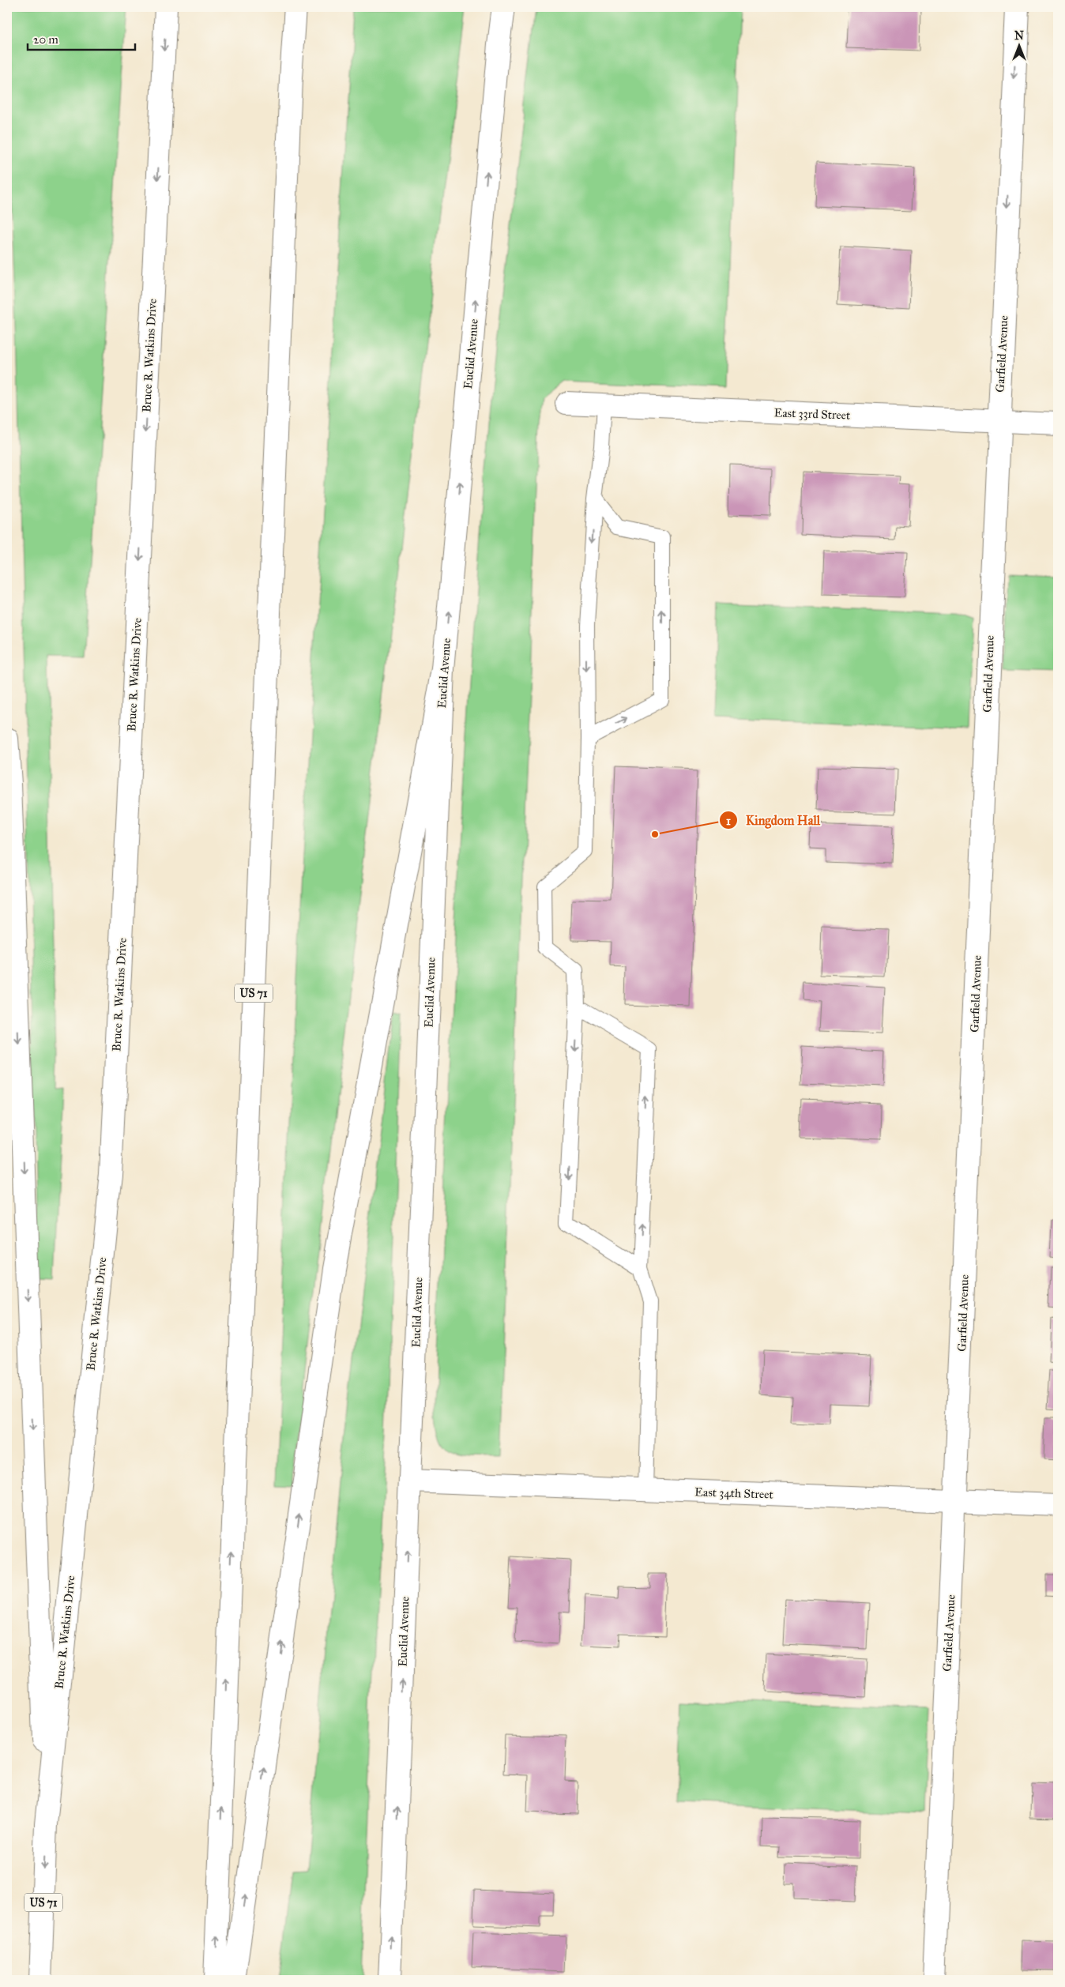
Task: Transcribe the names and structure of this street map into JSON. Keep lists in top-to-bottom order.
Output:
{
  "streets": {
    "main road": [
      "Euclid Avenue",
      "Garfield Avenue",
      "Bruce R. Watkins Drive",
      "East 33rd Street",
      "US 71",
      "East 34th Street"
    ]
  },
  "crossings": [
    ["Euclid Avenue", "East 34th Street"],
    ["Garfield Avenue", "East 33rd Street"],
    ["Garfield Avenue", "East 34th Street"]
  ],
  "places": ["Kingdom Hall"],
  "scale_bar": "20 m",
  "north": "top"
}
